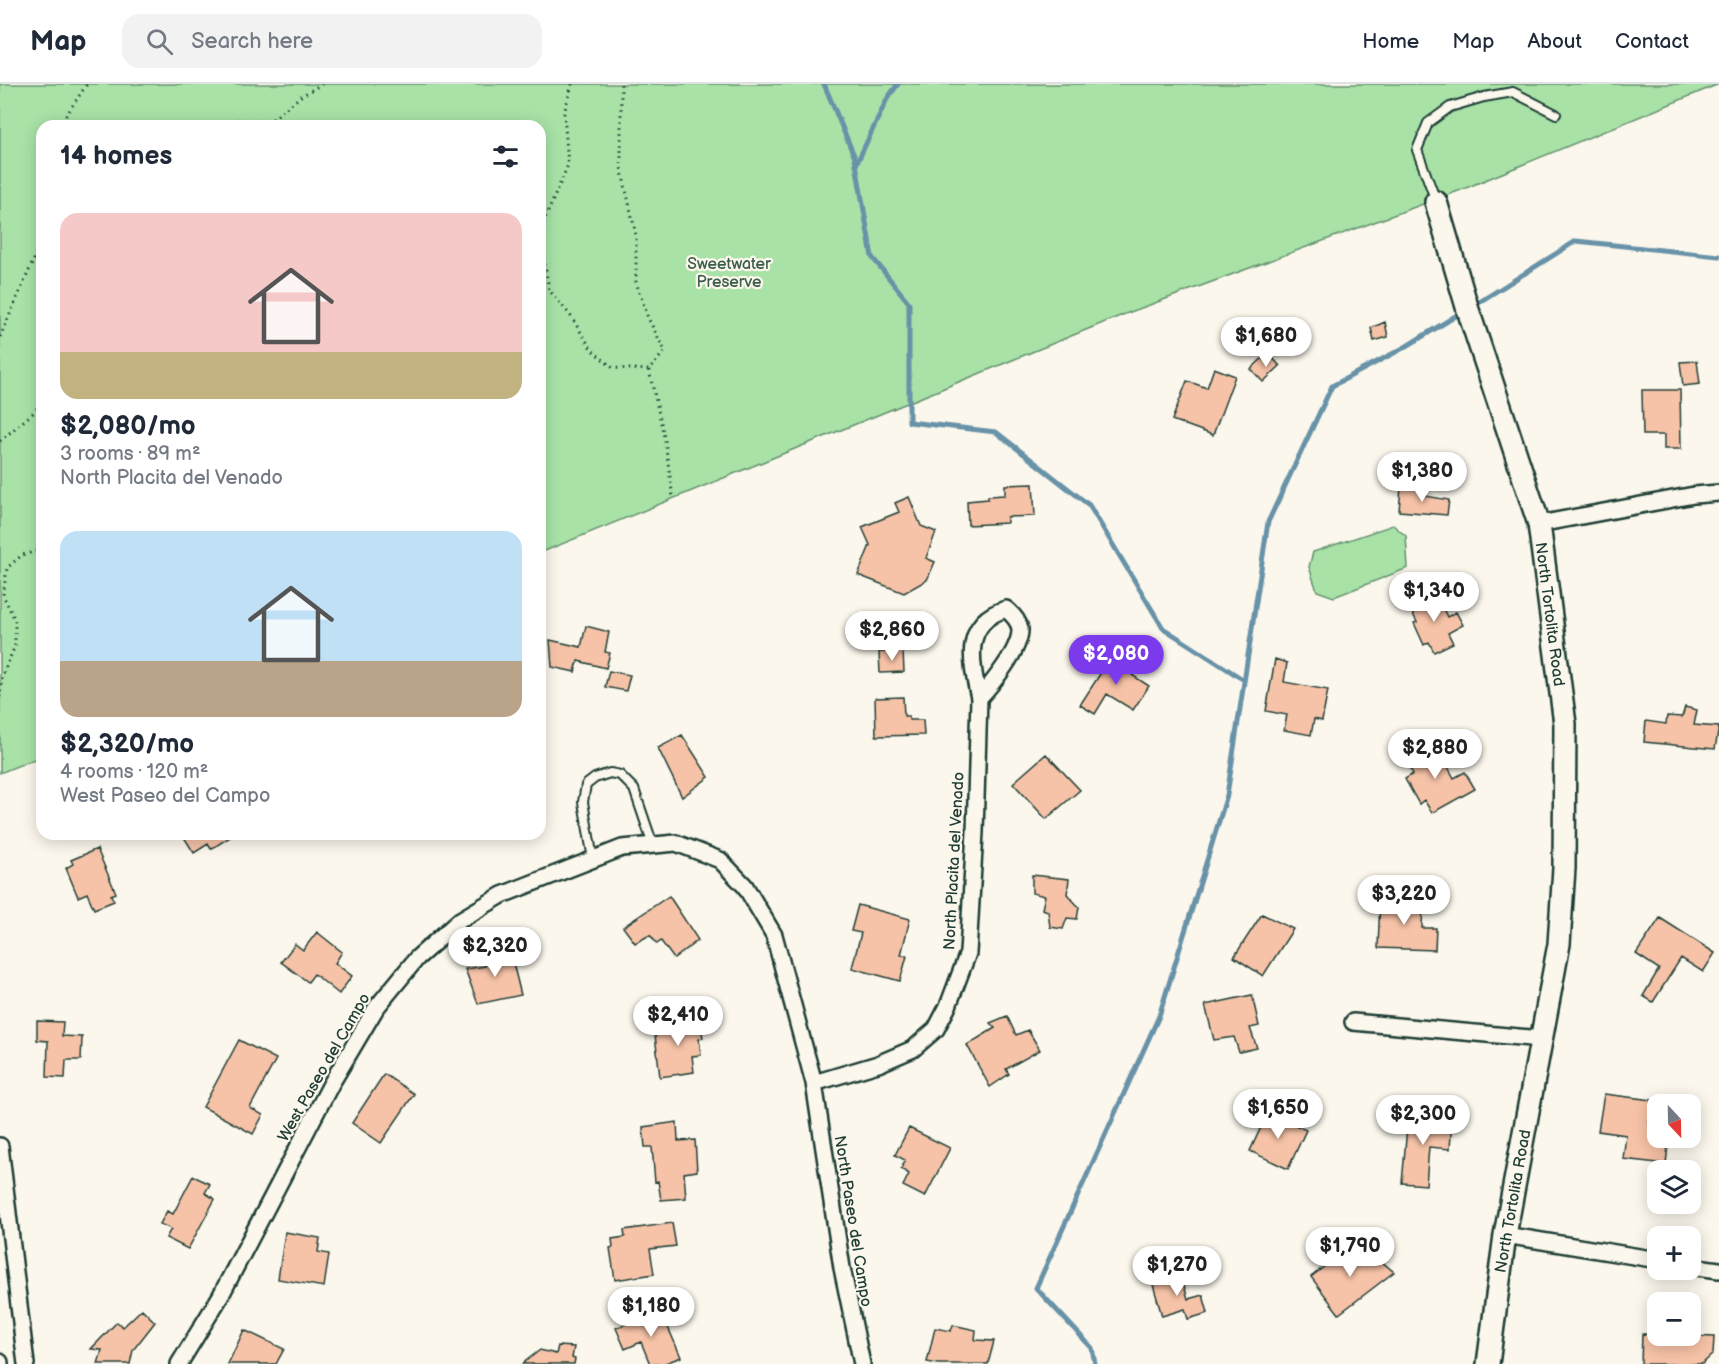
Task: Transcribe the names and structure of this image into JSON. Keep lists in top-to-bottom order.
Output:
{
  "streets": {
    "street": [
      "North Tortolita Road",
      "North Placita del Venado",
      "West Paseo del Campo",
      "North Paseo del Campo"
    ]
  },
  "crossings": [
    ["North Placita del Venado", "West Paseo del Campo"],
    ["North Placita del Venado", "North Paseo del Campo"],
    ["West Paseo del Campo", "North Paseo del Campo"]
  ],
  "parks": ["Sweetwater Preserve"],
  "north": "bottom",
  "page": {
    "header": "Map",
    "search": "Search here",
    "nav": [
      "Home",
      "Map",
      "About",
      "Contact"
    ],
    "heading": "14 homes",
    "list": [
      {
        "name": "$2,080/mo",
        "note": "3 rooms · 89 m² · North Placita del Venado"
      },
      {
        "name": "$2,320/mo",
        "note": "4 rooms · 120 m² · West Paseo del Campo"
      }
    ],
    "price": [
      "$1,680",
      "$1,380",
      "$1,340",
      "$2,860",
      "$2,080",
      "$2,880",
      "$3,220",
      "$2,320",
      "$2,410",
      "$1,650",
      "$2,300",
      "$1,790",
      "$1,270",
      "$1,180"
    ],
    "map_buttons": ["+", "−"]
  }
}
